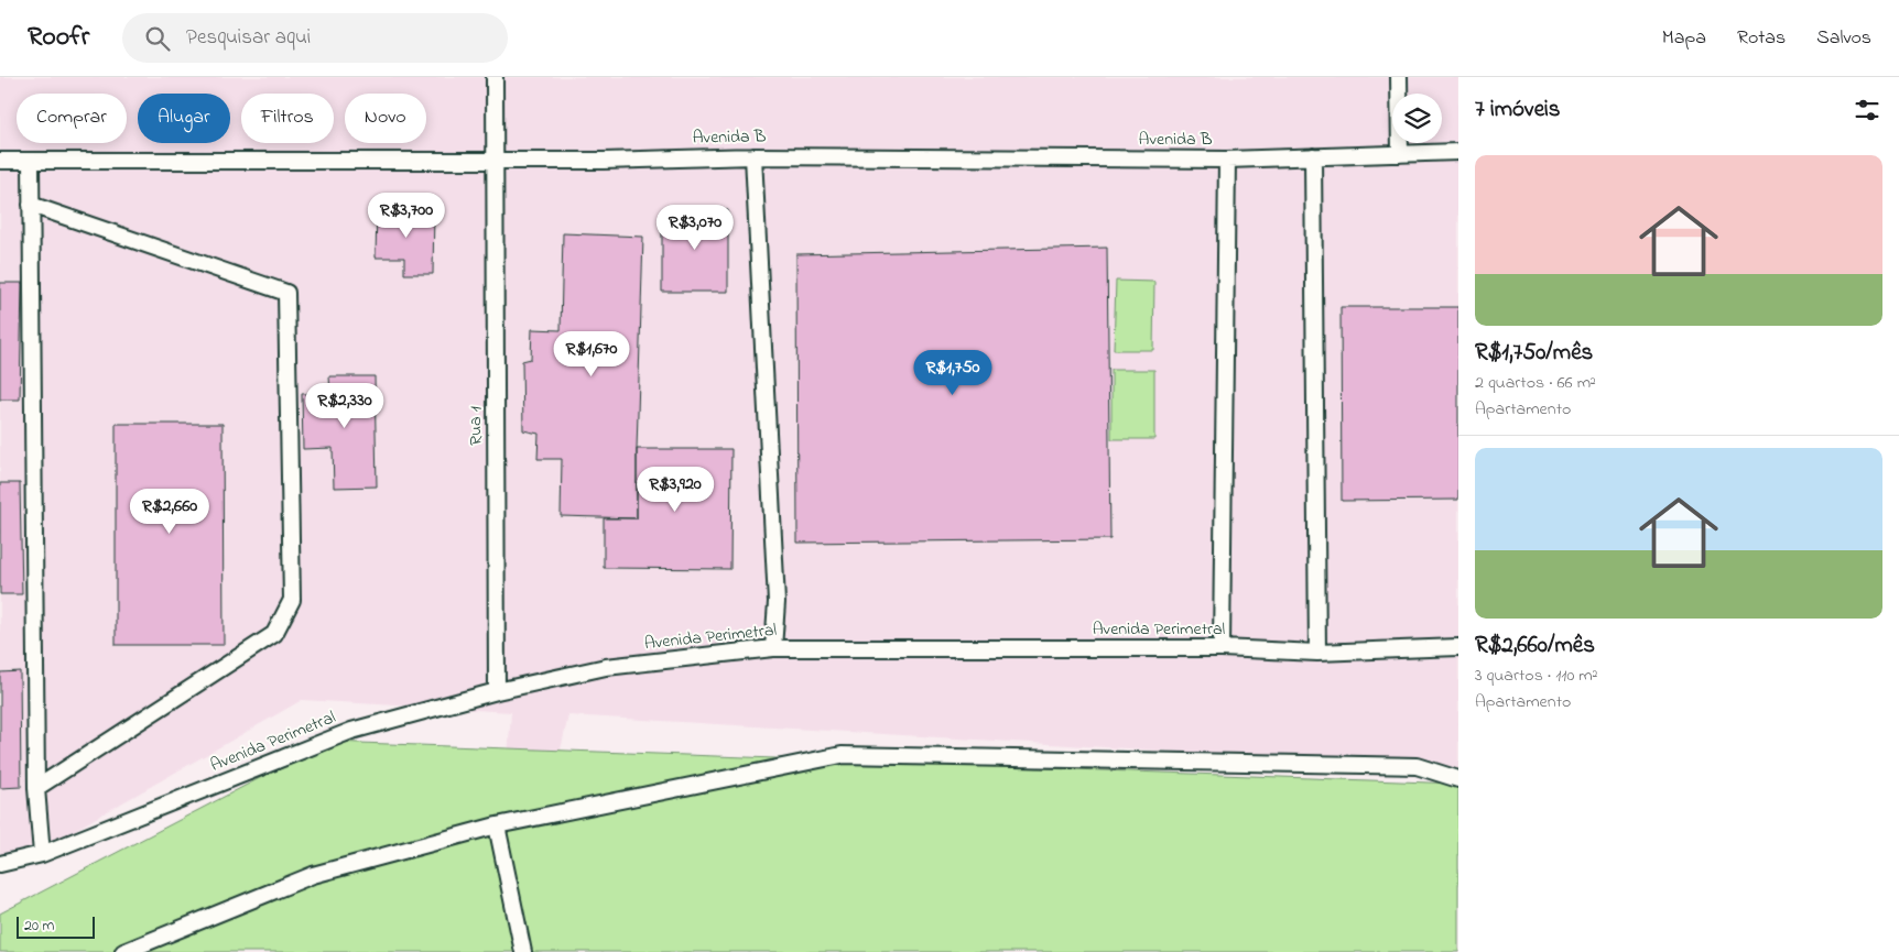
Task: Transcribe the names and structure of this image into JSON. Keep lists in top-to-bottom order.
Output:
{
  "streets": {
    "lane": ["Avenida B", "Rua 1", "Avenida Perimetral"]
  },
  "crossings": [
    ["Avenida B", "Rua 1"],
    ["Rua 1", "Avenida Perimetral"]
  ],
  "scale_bar": "20 m",
  "page": {
    "header": "Roofr",
    "search": "Pesquisar aqui",
    "nav": ["Mapa", "Rotas", "Salvos"],
    "heading": "7 imóveis",
    "chip": [
      "Comprar",
      "Alugar",
      "Filtros",
      "Novo"
    ],
    "list": [
      {
        "name": "R$1,750/mês",
        "note": "2 quartos · 66 m² · Apartamento"
      },
      {
        "name": "R$2,660/mês",
        "note": "3 quartos · 110 m² · Apartamento"
      }
    ],
    "price": [
      "R$3,700",
      "R$3,070",
      "R$1,670",
      "R$1,750",
      "R$2,330",
      "R$3,920",
      "R$2,660"
    ],
    "scale": "20 m"
  }
}
